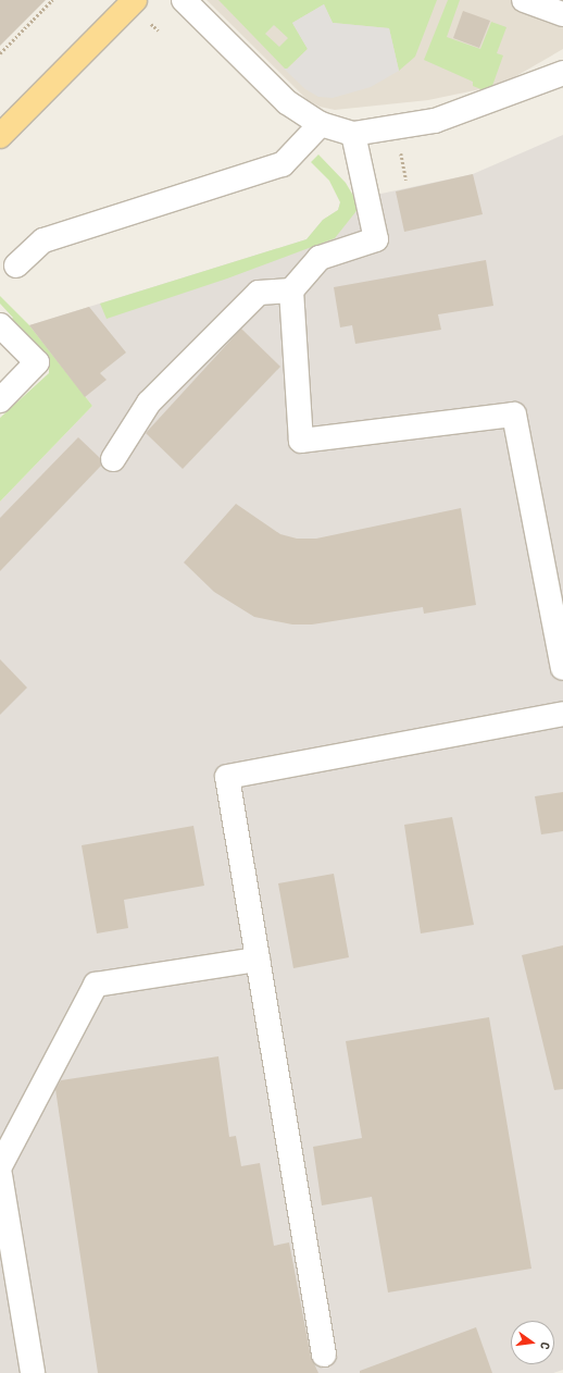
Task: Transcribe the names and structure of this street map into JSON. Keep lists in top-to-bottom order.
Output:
{
  "north": "right"
}
